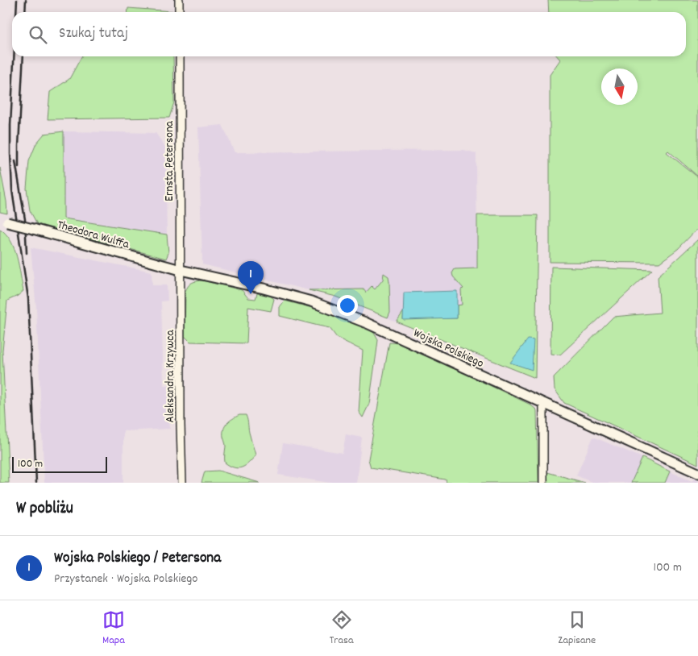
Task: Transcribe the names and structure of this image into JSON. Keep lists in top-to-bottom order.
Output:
{
  "streets": {
    "street": [
      "Ernsta Petersona",
      "Theodora Wulffa",
      "Wojska Polskiego",
      "Aleksandra Krzywca"
    ]
  },
  "crossings": [
    ["Ernsta Petersona", "Theodora Wulffa"],
    ["Ernsta Petersona", "Wojska Polskiego"],
    ["Ernsta Petersona", "Aleksandra Krzywca"],
    ["Theodora Wulffa", "Wojska Polskiego"],
    ["Theodora Wulffa", "Aleksandra Krzywca"],
    ["Wojska Polskiego", "Aleksandra Krzywca"]
  ],
  "scale_bar": "100 m",
  "north": "bottom",
  "page": {
    "search": "Szukaj tutaj",
    "pins": "1",
    "scale": "100 m",
    "heading": "W pobliżu",
    "list": [
      {
        "mark": "1",
        "name": "Wojska Polskiego / Petersona",
        "note": "Przystanek · Wojska Polskiego",
        "value": "100 m"
      }
    ],
    "nav": ["Mapa", "Trasa", "Zapisane"]
  }
}
